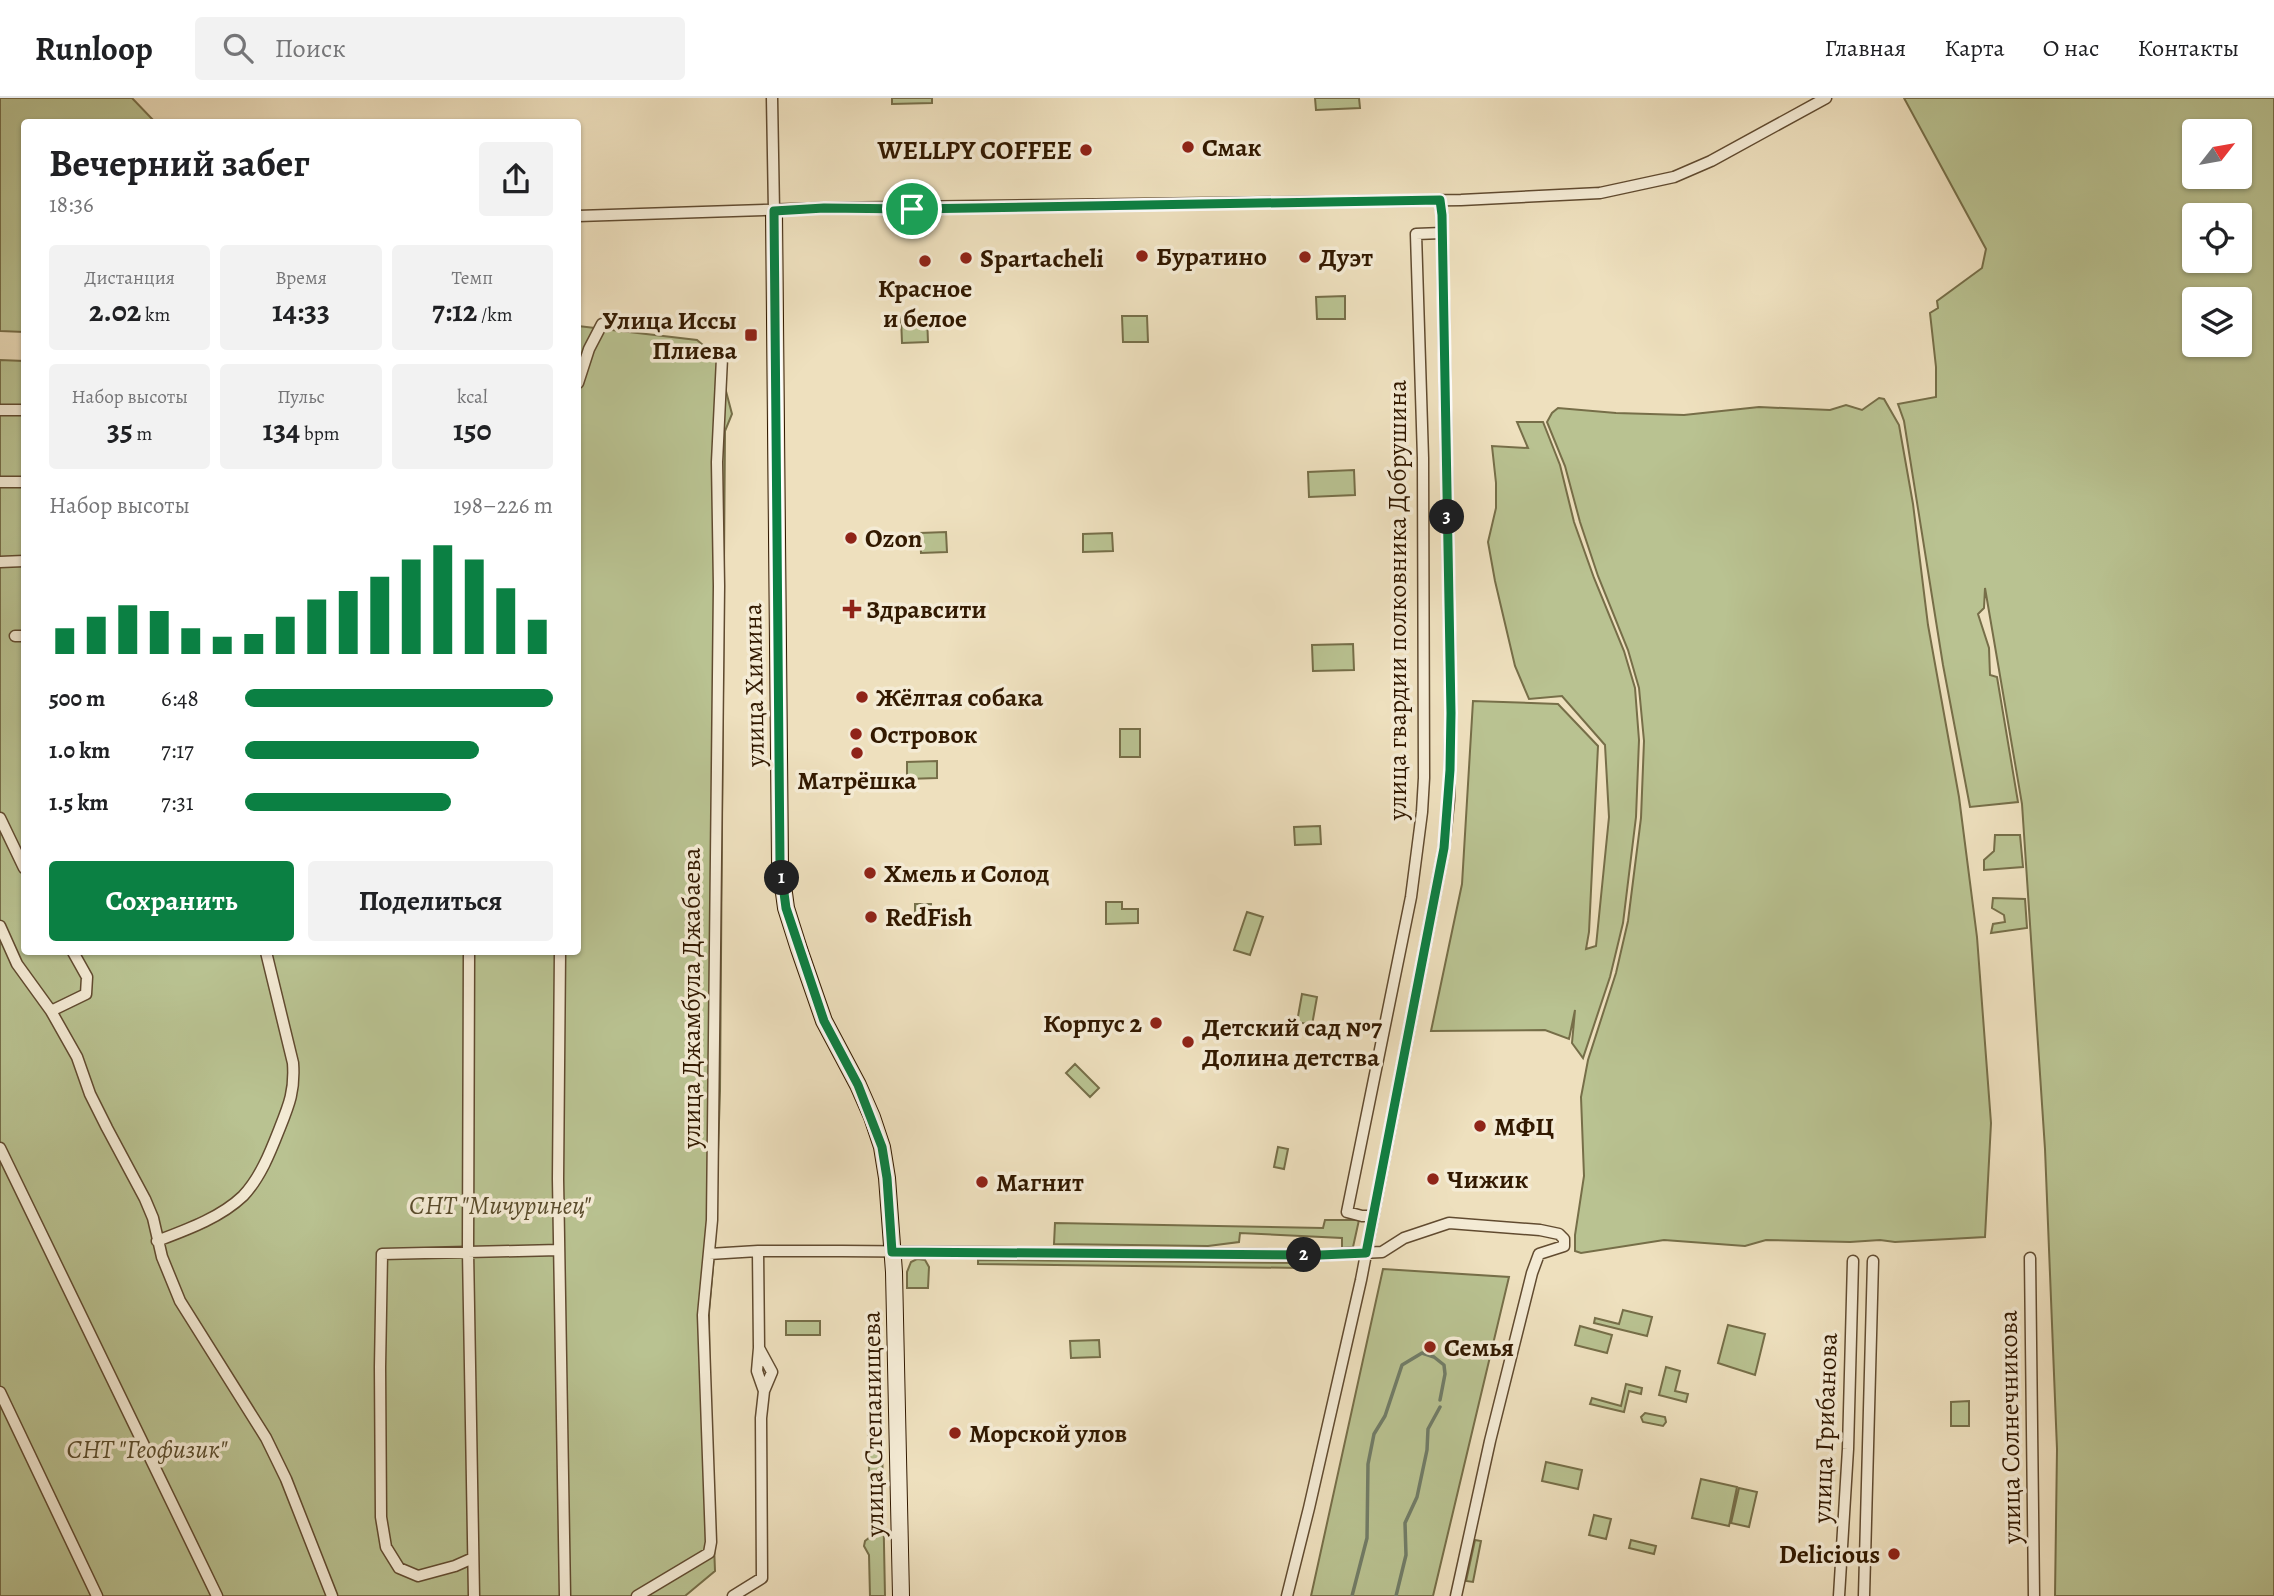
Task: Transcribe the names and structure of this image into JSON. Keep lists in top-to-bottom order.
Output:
{
  "streets": {
    "street": [
      "улица гвардии полковника Добрушина",
      "улица Химина",
      "улица Джамбула Джабаева",
      "улица Степанищева",
      "улица Солнечникова",
      "улица Грибанова"
    ]
  },
  "crossings": [
    ["улица Химина", "улица Степанищева"]
  ],
  "parks": ["СНТ \"Мичуринец\"", "СНТ \"Геофизик\""],
  "places": {
    "other": [
      "Смак",
      "WELLPY COFFEE",
      "Буратино",
      "Дуэт",
      "Spartacheli",
      "Красное и белое",
      "Ozon",
      "Жёлтая собака",
      "Островок",
      "Матрёшка",
      "Хмель и Солод",
      "RedFish",
      "Корпус 2",
      "Детский сад №7 Долина детства",
      "МФЦ",
      "Чижик",
      "Магнит",
      "Семья",
      "Морской улов",
      "Delicious"
    ],
    "transit": ["Улица Иссы Плиева"],
    "health": ["Здравсити"]
  },
  "north": "top right",
  "page": {
    "header": "Runloop",
    "search": "Поиск",
    "nav": [
      "Главная",
      "Карта",
      "О нас",
      "Контакты"
    ],
    "heading": ["Вечерний забег", "18:36"],
    "stats": [
      ["Дистанция", "2.02 km"],
      ["Время", "14:33"],
      ["Темп", "7:12 /km"],
      ["Набор высоты", "35 m"],
      ["Пульс", "134 bpm"],
      ["kcal", "150"]
    ],
    "chart": ["Набор высоты", "198–226 m"],
    "pins": ["3", "1", "2"],
    "list": [
      {
        "name": "500 m",
        "note": "6:48"
      },
      {
        "name": "1.0 km",
        "note": "7:17"
      },
      {
        "name": "1.5 km",
        "note": "7:31"
      }
    ],
    "buttons": ["Сохранить", "Поделиться"]
  }
}
